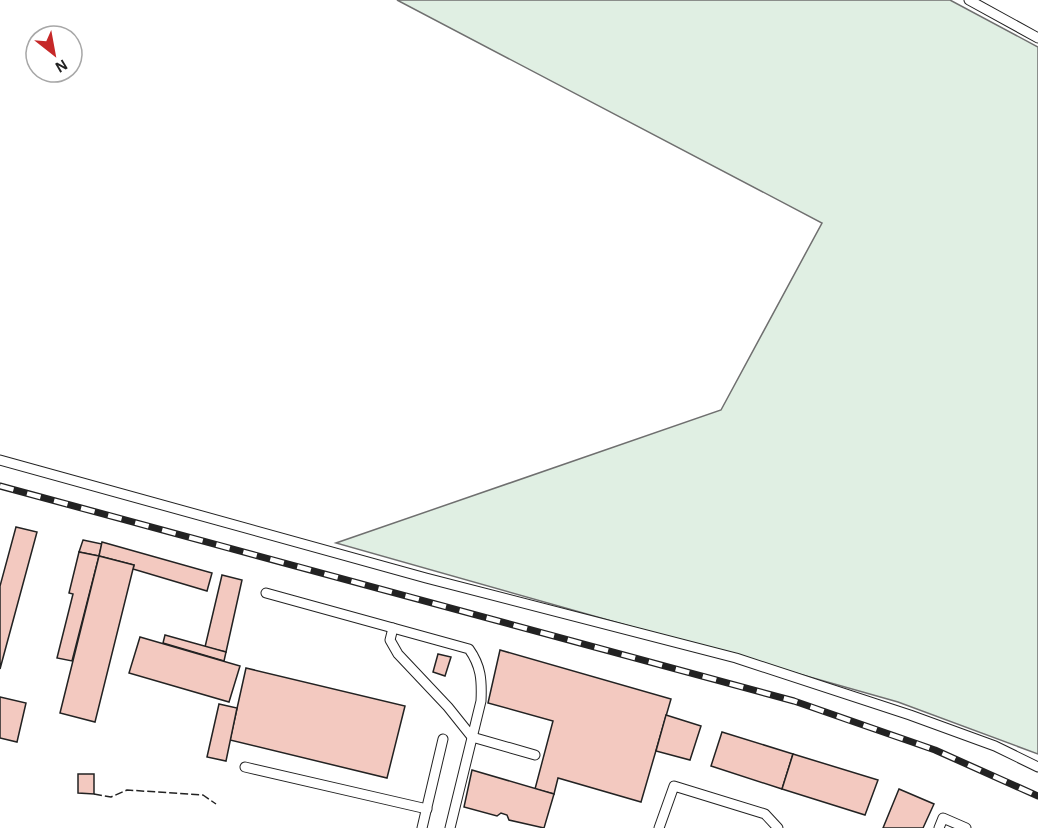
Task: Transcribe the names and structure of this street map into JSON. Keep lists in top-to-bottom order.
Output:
{
  "north": "bottom right"
}
